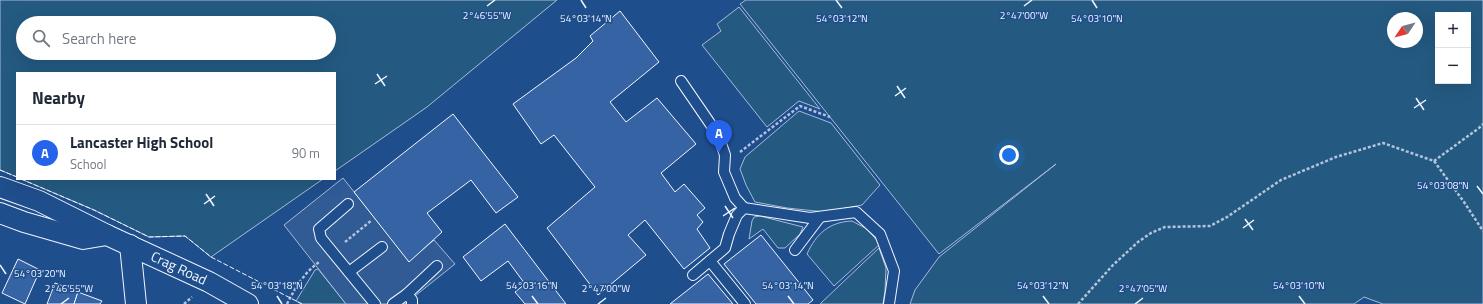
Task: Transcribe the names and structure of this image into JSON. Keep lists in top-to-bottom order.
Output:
{
  "streets": {
    "street": ["Crag Road"]
  },
  "north": "bottom left",
  "page": {
    "map_buttons": ["+", "−"],
    "search": "Search here",
    "heading": "Nearby",
    "pins": "A",
    "list": [
      {
        "mark": "A",
        "name": "Lancaster High School",
        "note": "School",
        "value": "90 m"
      }
    ]
  },
  "coordinates": [
    "2°46'55\"W",
    "2°47'00\"W",
    "54°03'10\"N",
    "54°03'14\"N",
    "54°03'12\"N",
    "54°03'08\"N",
    "54°03'20\"N",
    "54°03'18\"N",
    "54°03'16\"N",
    "2°47'05\"W"
  ]
}
